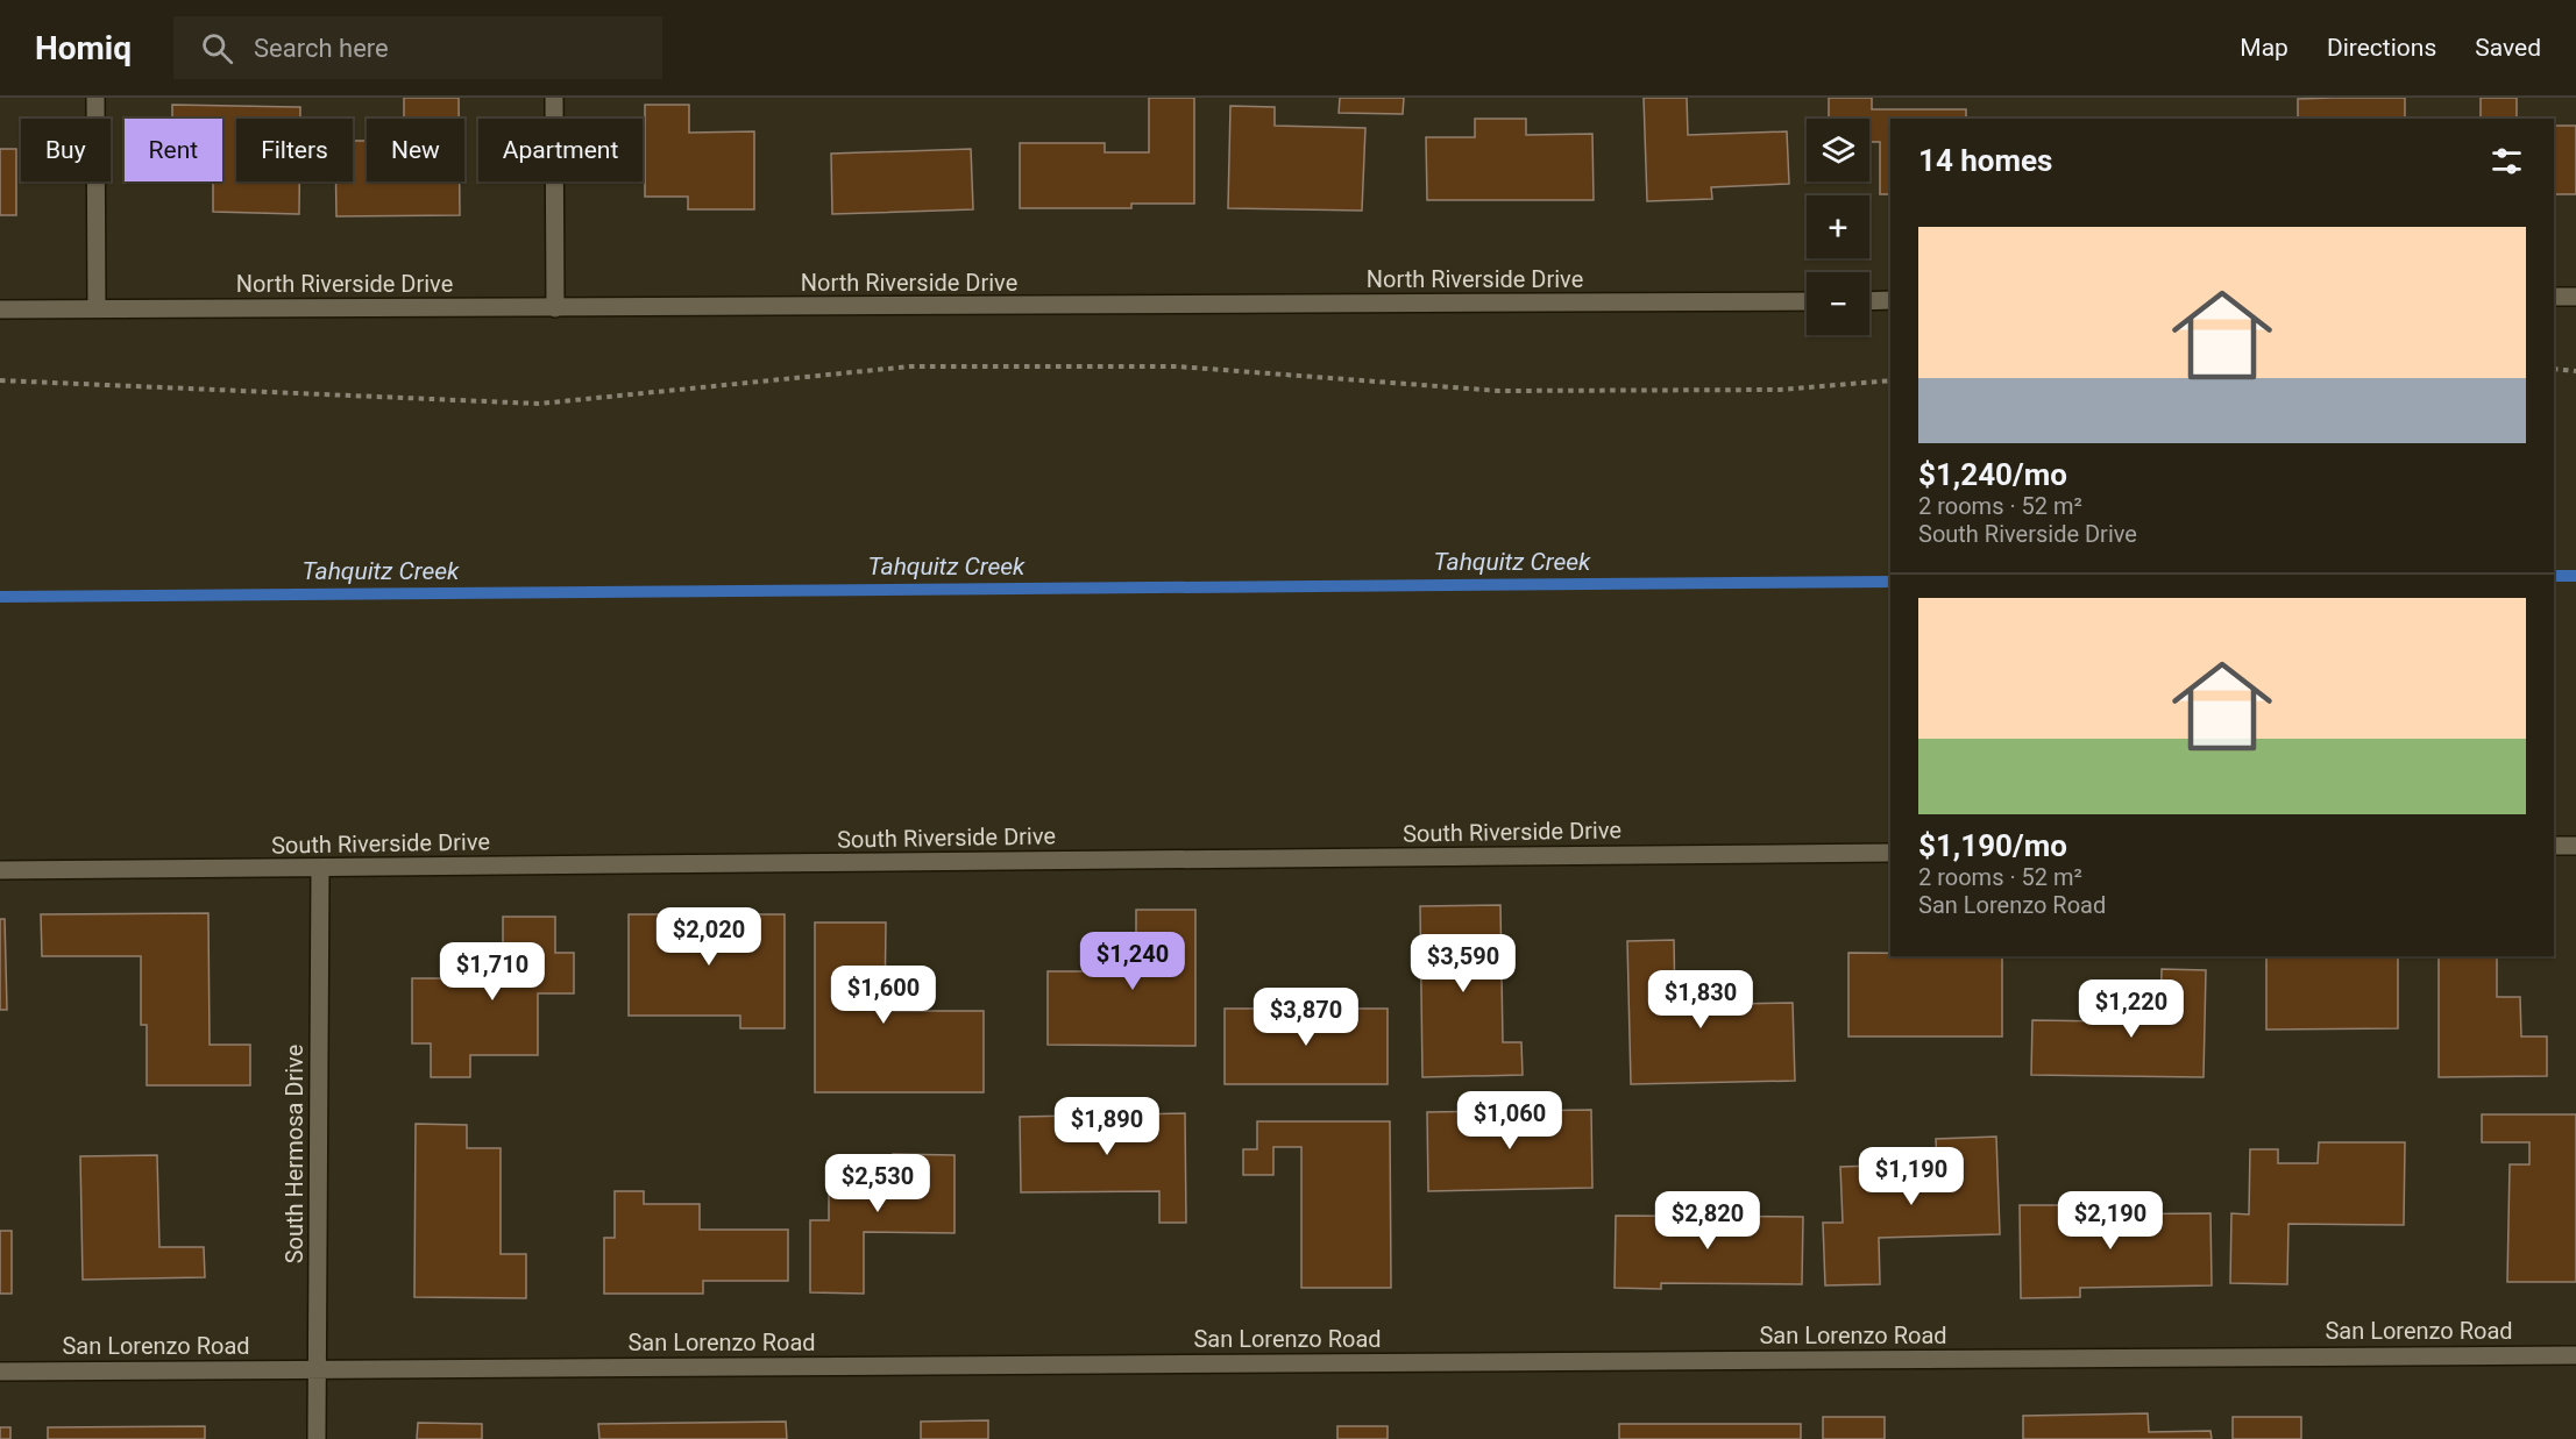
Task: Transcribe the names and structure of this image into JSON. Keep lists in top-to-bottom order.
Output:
{
  "streets": {
    "street": [
      "North Riverside Drive",
      "South Riverside Drive",
      "South Hermosa Drive",
      "San Lorenzo Road"
    ]
  },
  "crossings": [
    ["South Riverside Drive", "South Hermosa Drive"],
    ["South Hermosa Drive", "San Lorenzo Road"]
  ],
  "water": ["Tahquitz Creek"],
  "page": {
    "header": "Homiq",
    "search": "Search here",
    "nav": ["Map", "Directions", "Saved"],
    "map_buttons": ["+", "−"],
    "chip": [
      "Buy",
      "Rent",
      "Filters",
      "New",
      "Apartment"
    ],
    "heading": "14 homes",
    "list": [
      {
        "name": "$1,240/mo",
        "note": "2 rooms · 52 m² · South Riverside Drive"
      },
      {
        "name": "$1,190/mo",
        "note": "2 rooms · 52 m² · San Lorenzo Road"
      }
    ],
    "price": [
      "$2,020",
      "$1,240",
      "$3,590",
      "$1,710",
      "$1,600",
      "$1,830",
      "$1,220",
      "$3,870",
      "$1,060",
      "$1,890",
      "$1,190",
      "$2,530",
      "$2,820",
      "$2,190"
    ]
  }
}
